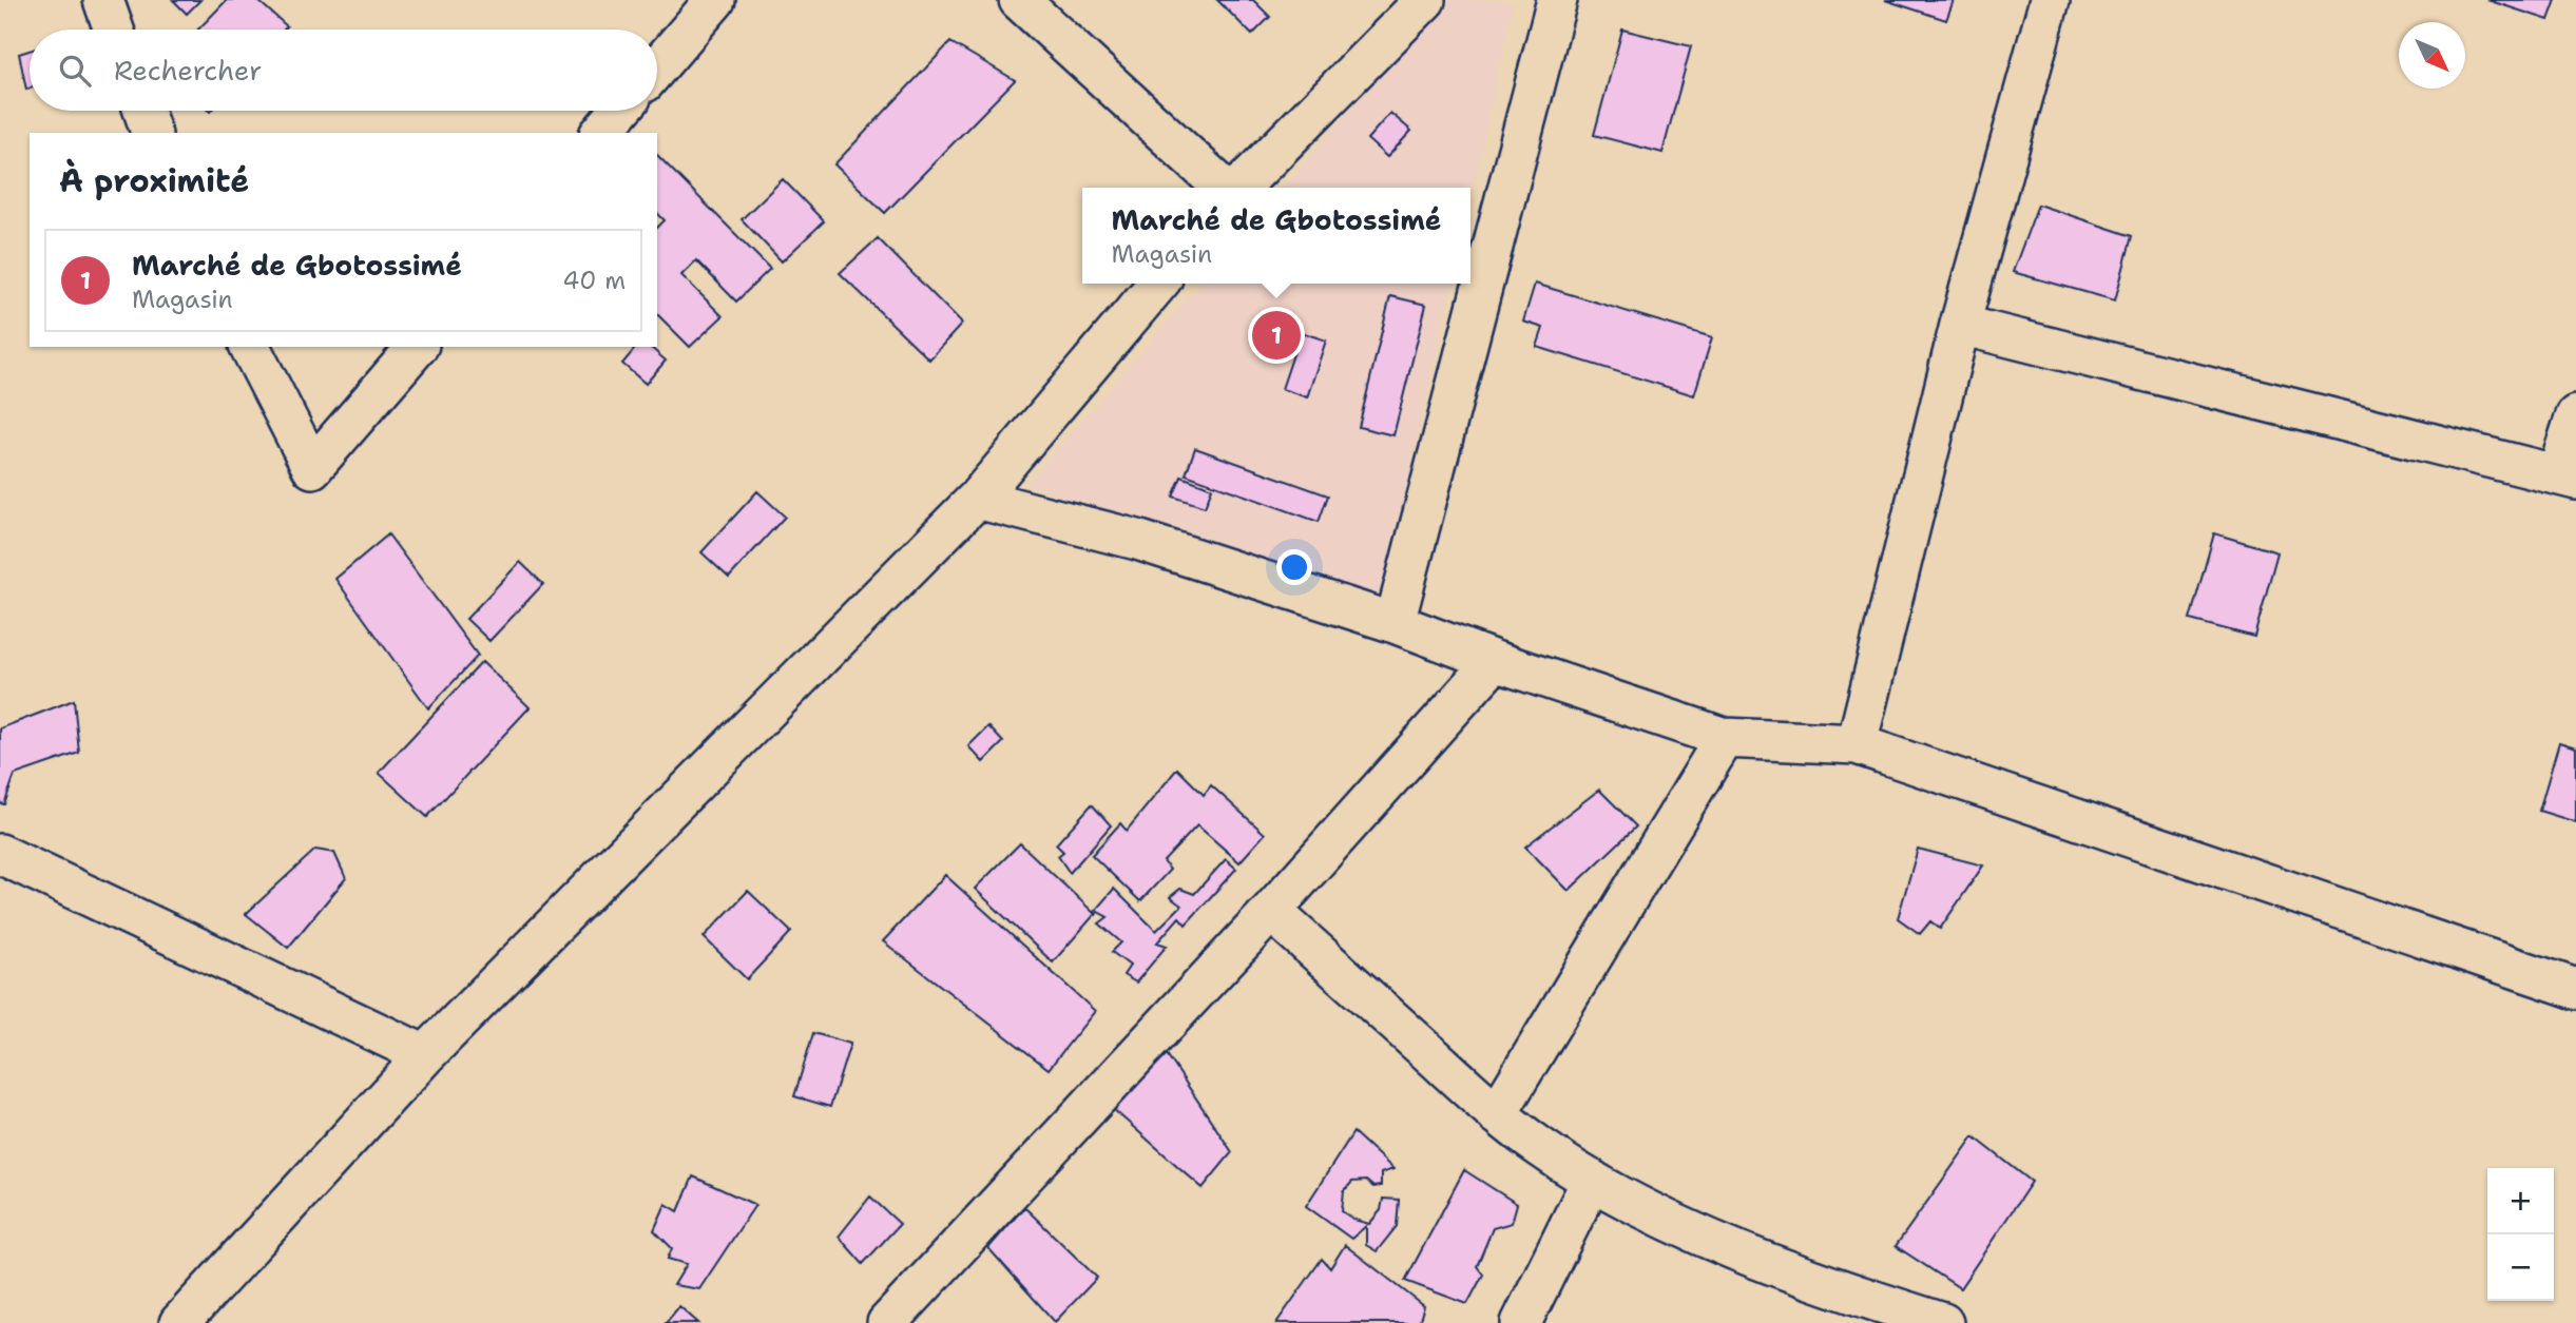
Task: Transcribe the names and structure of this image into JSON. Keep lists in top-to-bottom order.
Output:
{
  "north": "bottom right",
  "page": {
    "search": "Rechercher",
    "heading": "À proximité",
    "popup": ["Marché de Gbotossimé", "Magasin"],
    "list": [
      {
        "mark": "1",
        "name": "Marché de Gbotossimé",
        "note": "Magasin",
        "value": "40 m"
      }
    ],
    "pins": "1",
    "map_buttons": ["+", "−"]
  }
}
